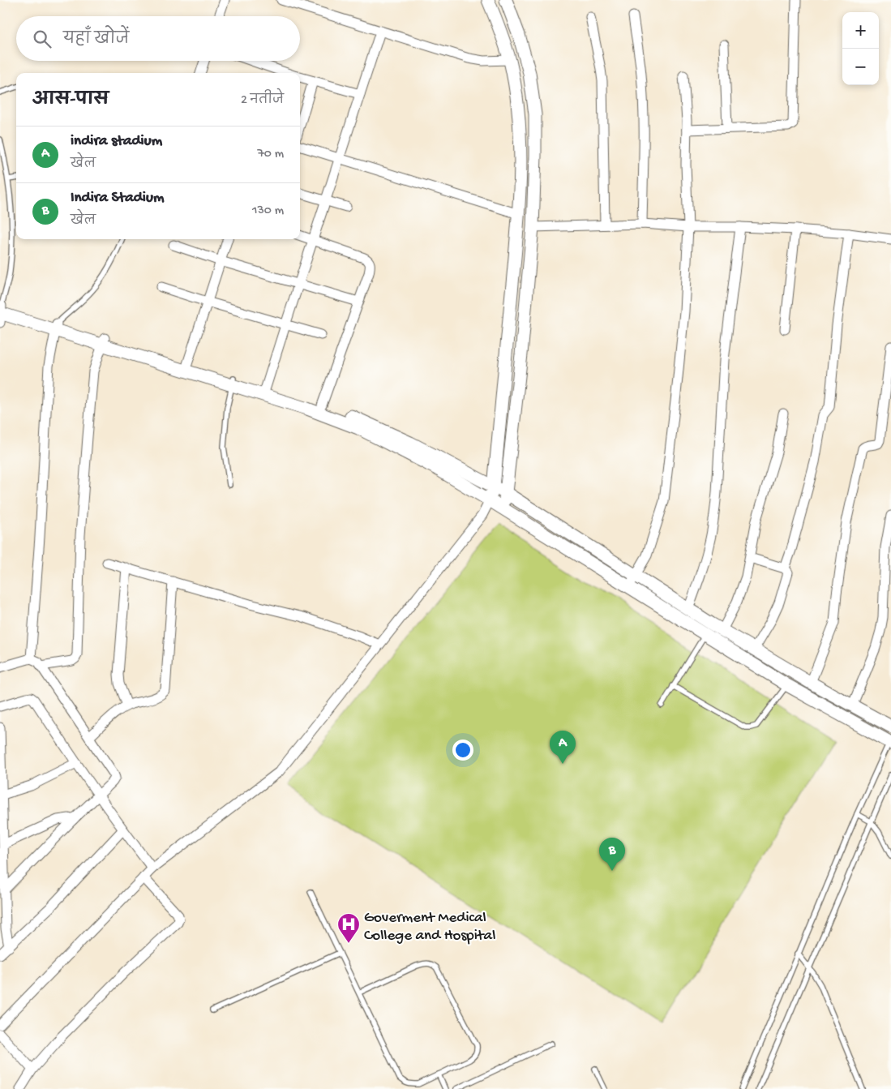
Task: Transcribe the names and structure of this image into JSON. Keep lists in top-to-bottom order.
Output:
{
  "places": {
    "hospital": ["Goverment Medical College and Hospital"]
  },
  "page": {
    "map_buttons": ["+", "−"],
    "search": "यहाँ खोजें",
    "heading": ["आस-पास", "2 नतीजे"],
    "list": [
      {
        "mark": "A",
        "name": "indira stadium",
        "note": "खेल",
        "value": "70 m"
      },
      {
        "mark": "B",
        "name": "Indira Stadium",
        "note": "खेल",
        "value": "130 m"
      }
    ],
    "pins": ["A", "B"]
  }
}
